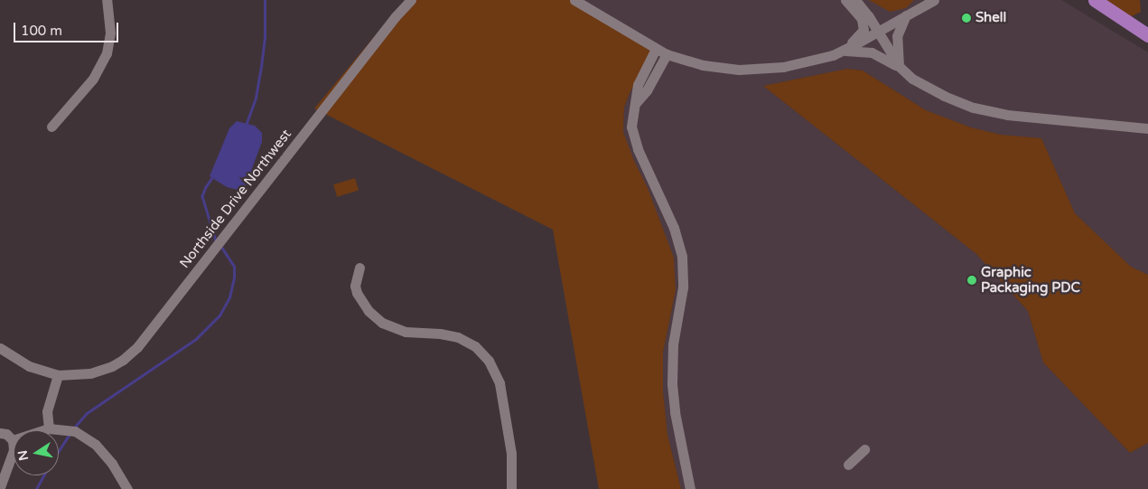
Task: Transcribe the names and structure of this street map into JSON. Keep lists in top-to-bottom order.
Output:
{
  "streets": {
    "street": ["Northside Drive Northwest"]
  },
  "places": ["Shell", "Graphic Packaging PDC"],
  "scale_bar": "100 m",
  "north": "left"
}
